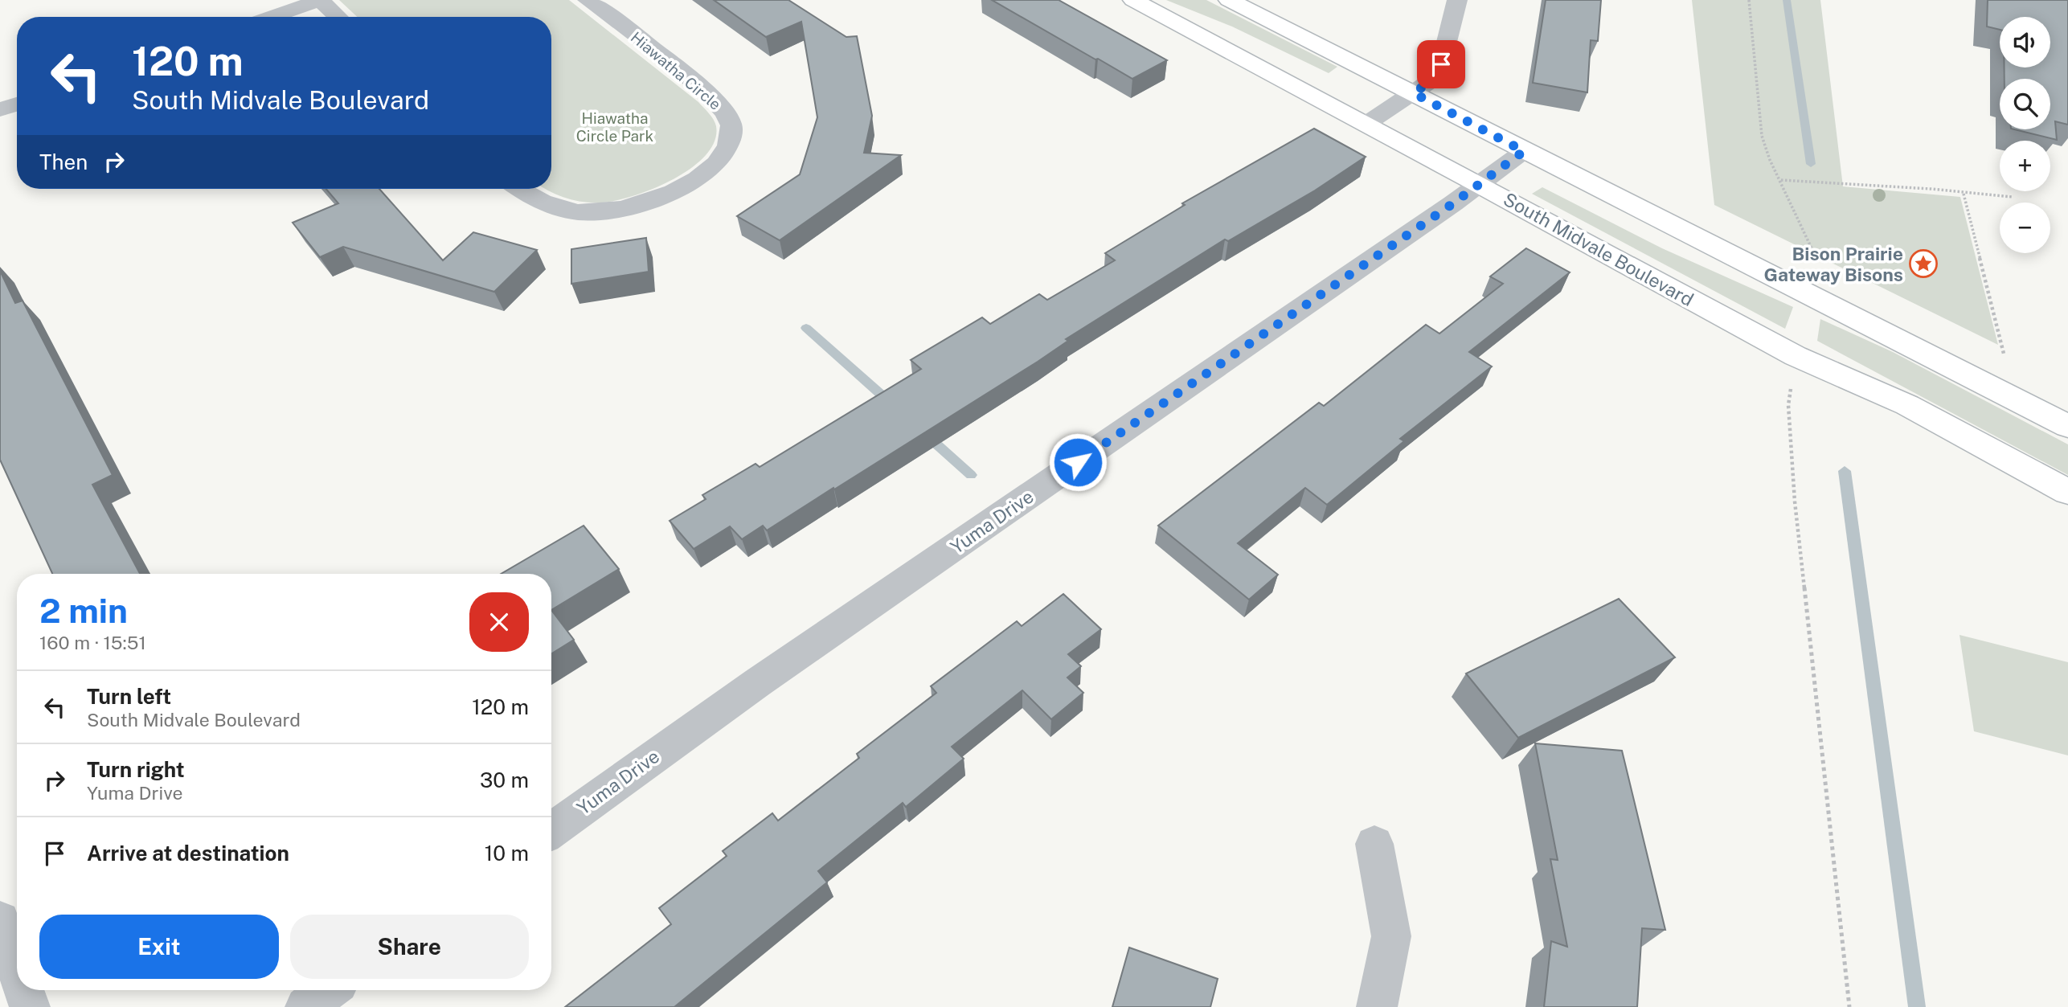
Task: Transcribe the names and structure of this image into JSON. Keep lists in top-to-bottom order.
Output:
{
  "streets": {
    "main road": ["South Midvale Boulevard"],
    "street": ["Hiawatha Circle", "Yuma Drive"]
  },
  "crossings": [
    ["South Midvale Boulevard", "Yuma Drive"]
  ],
  "parks": ["Hiawatha Circle Park"],
  "places": {
    "place": ["Bison Prairie Gateway Bisons"]
  },
  "page": {
    "map_buttons": ["+", "−"],
    "turn": ["120 m", "South Midvale Boulevard"],
    "then": "Then",
    "heading": ["2 min", "160 m · 15:51"],
    "list": [
      {
        "name": "Turn left",
        "note": "South Midvale Boulevard",
        "value": "120 m"
      },
      {
        "name": "Turn right",
        "note": "Yuma Drive",
        "value": "30 m"
      },
      {
        "name": "Arrive at destination",
        "value": "10 m"
      }
    ],
    "buttons": ["Exit", "Share"]
  }
}
